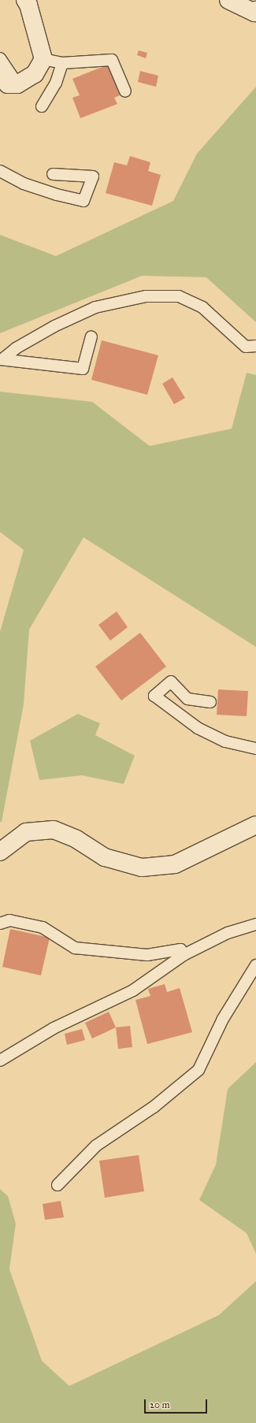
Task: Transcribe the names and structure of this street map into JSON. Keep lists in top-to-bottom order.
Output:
{
  "scale_bar": "20 m"
}
